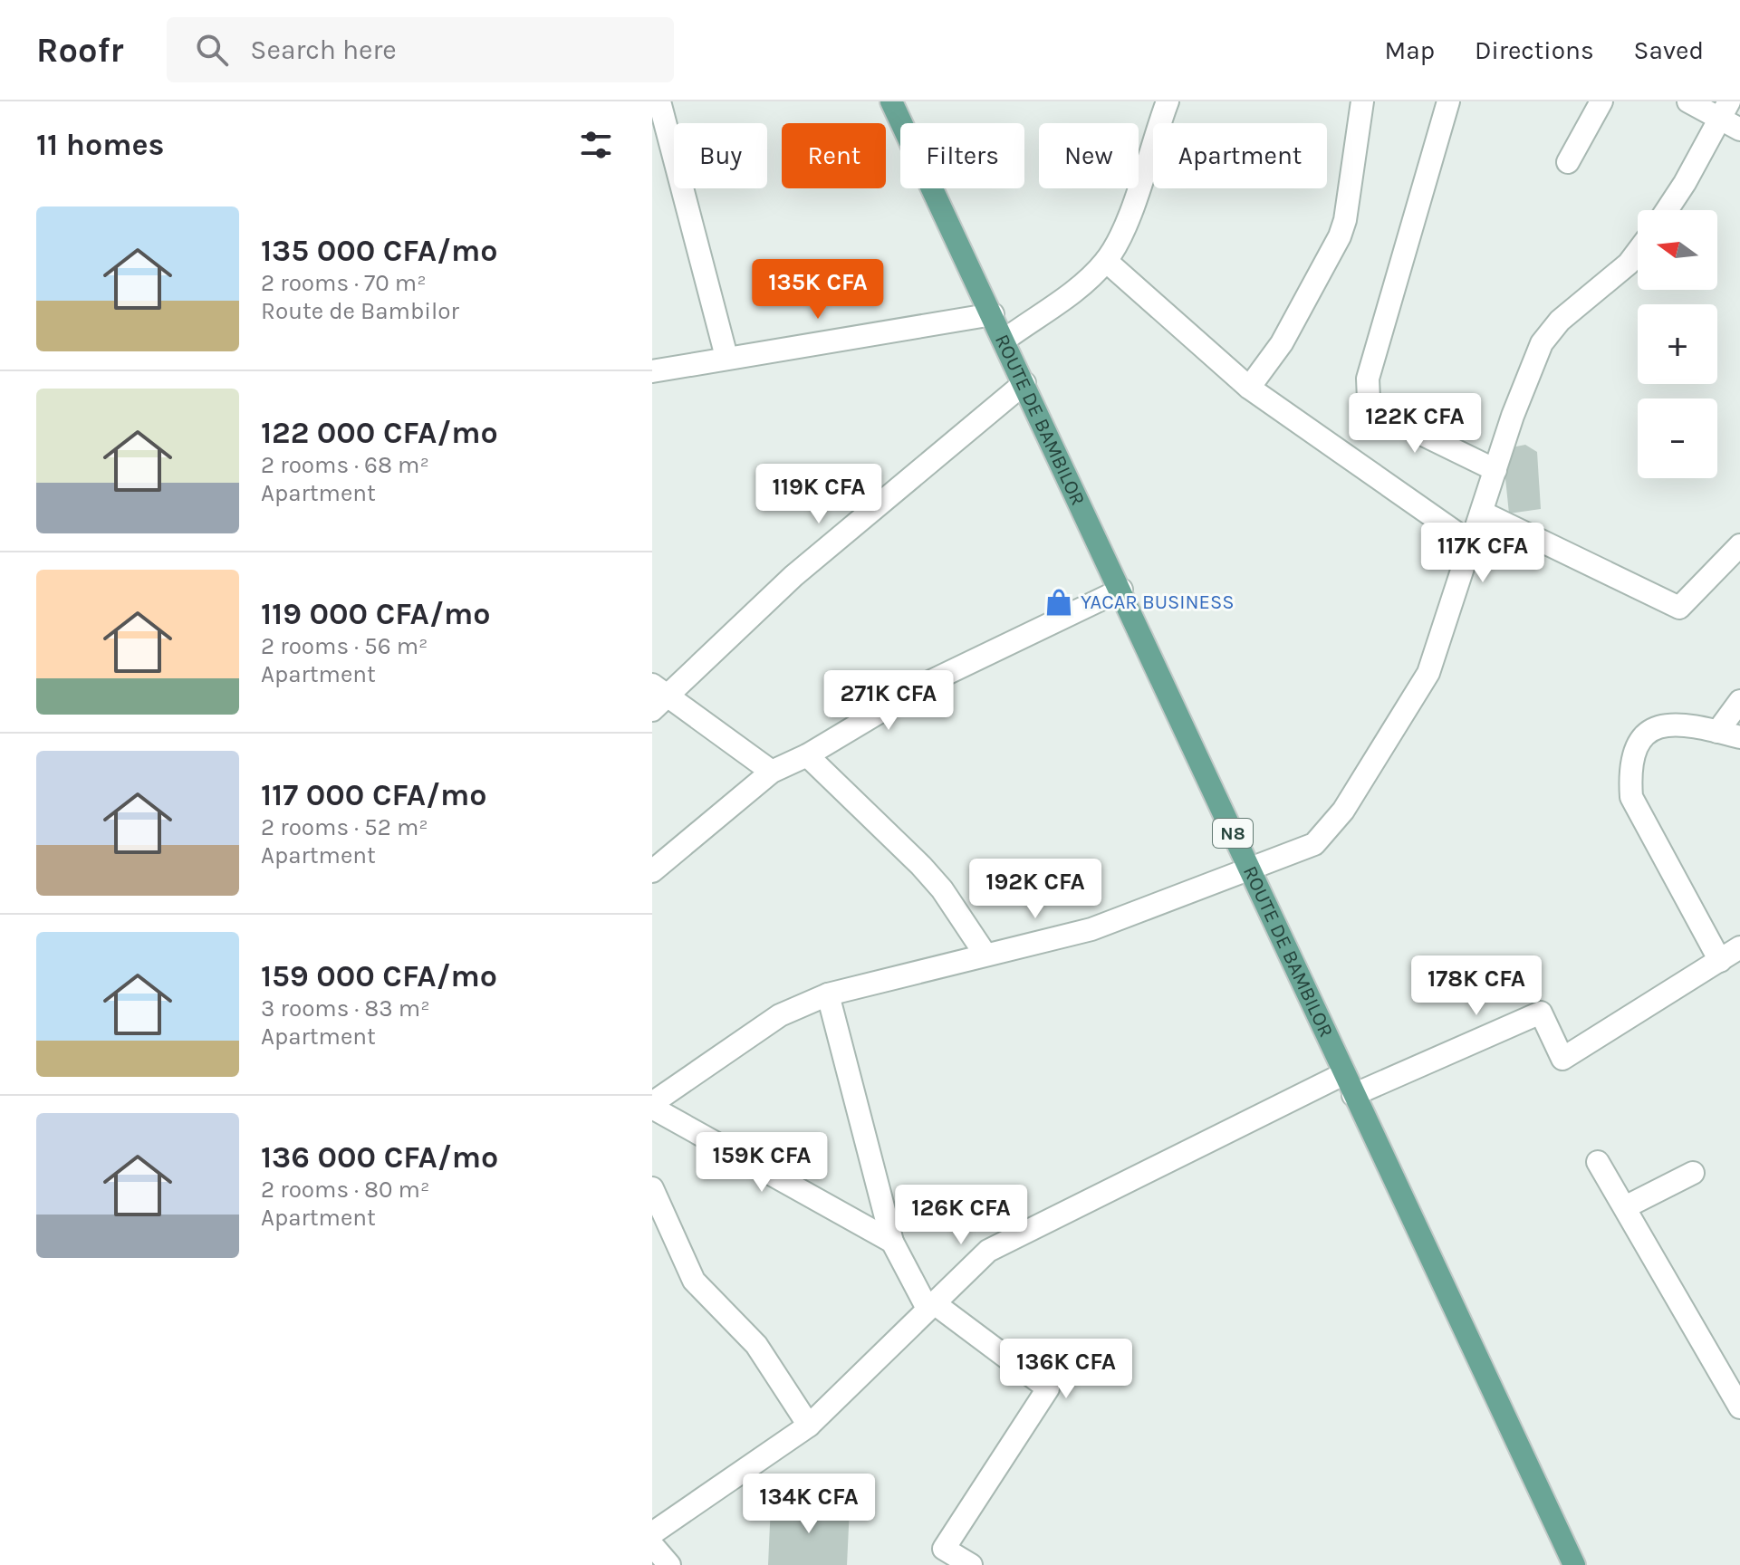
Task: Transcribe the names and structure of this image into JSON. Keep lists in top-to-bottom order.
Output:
{
  "streets": {
    "main road": ["ROUTE DE BAMBILOR", "N8"]
  },
  "places": {
    "shop": ["YACAR BUSINESS"]
  },
  "north": "left",
  "page": {
    "header": "Roofr",
    "search": "Search here",
    "nav": ["Map", "Directions", "Saved"],
    "heading": "11 homes",
    "chip": [
      "Buy",
      "Rent",
      "Filters",
      "New",
      "Apartment"
    ],
    "list": [
      {
        "name": "135 000 CFA/mo",
        "note": "2 rooms · 70 m² · Route de Bambilor"
      },
      {
        "name": "122 000 CFA/mo",
        "note": "2 rooms · 68 m² · Apartment"
      },
      {
        "name": "119 000 CFA/mo",
        "note": "2 rooms · 56 m² · Apartment"
      },
      {
        "name": "117 000 CFA/mo",
        "note": "2 rooms · 52 m² · Apartment"
      },
      {
        "name": "159 000 CFA/mo",
        "note": "3 rooms · 83 m² · Apartment"
      },
      {
        "name": "136 000 CFA/mo",
        "note": "2 rooms · 80 m² · Apartment"
      }
    ],
    "map_buttons": ["+", "−"],
    "price": [
      "135K CFA",
      "122K CFA",
      "119K CFA",
      "117K CFA",
      "271K CFA",
      "192K CFA",
      "178K CFA",
      "159K CFA",
      "126K CFA",
      "136K CFA",
      "134K CFA"
    ]
  }
}
